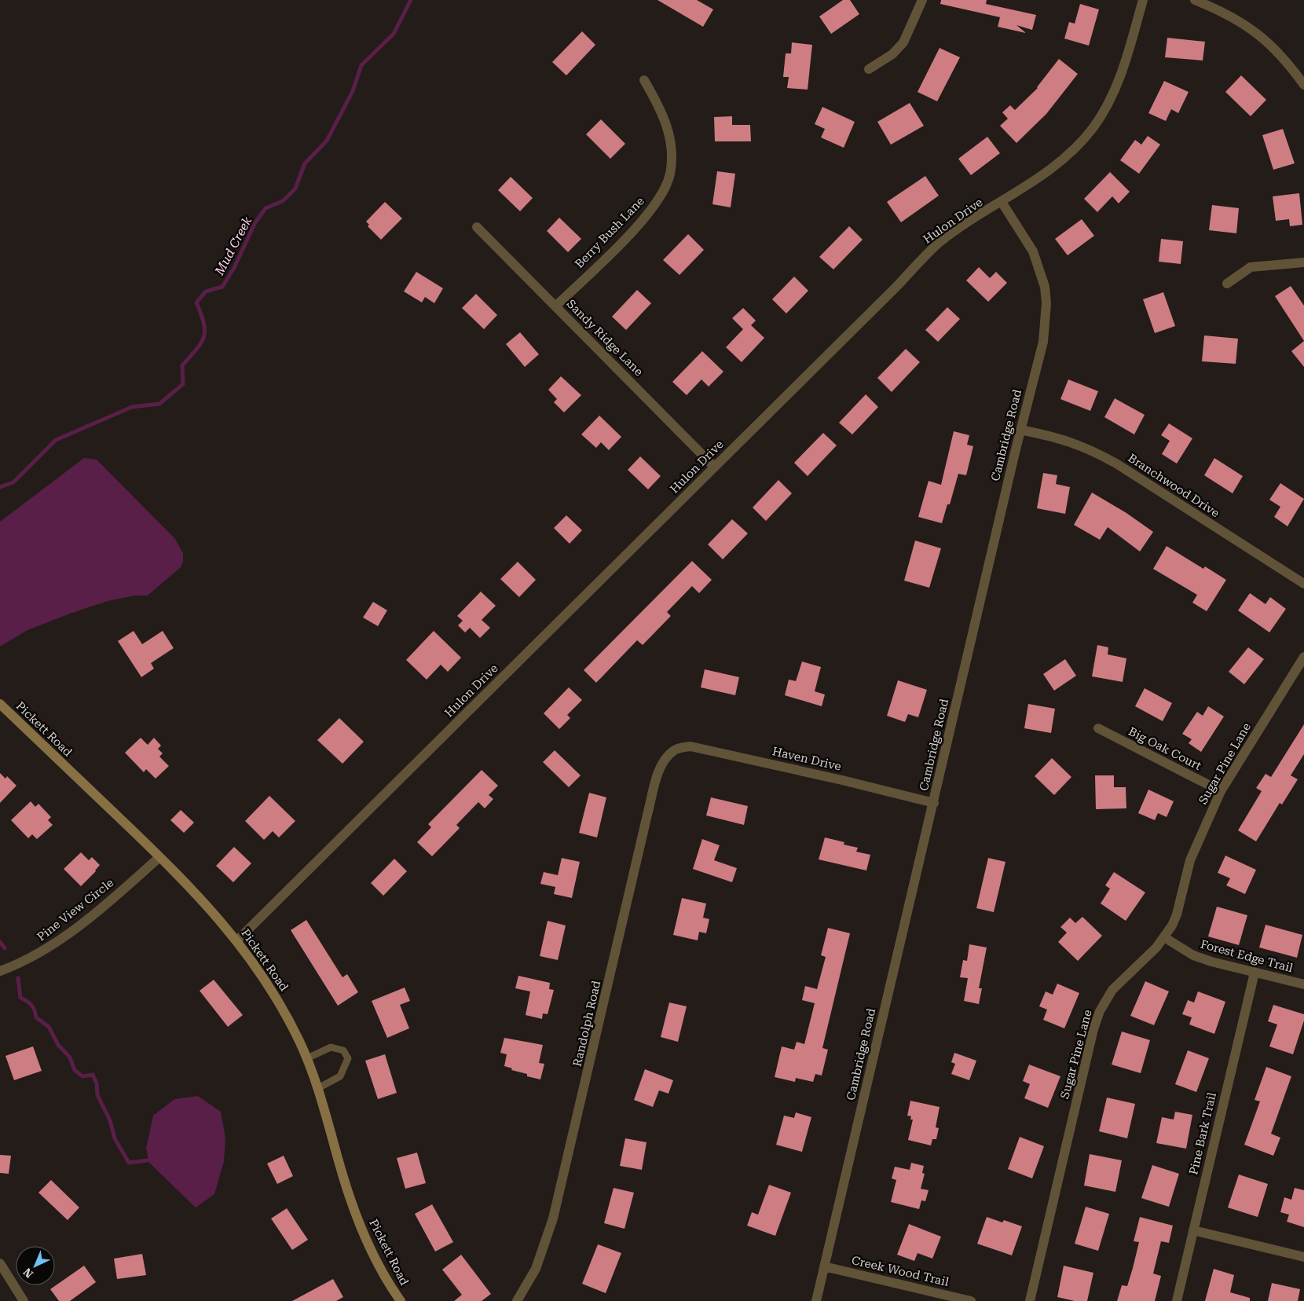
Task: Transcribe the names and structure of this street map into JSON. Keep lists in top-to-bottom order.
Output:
{
  "streets": {
    "street": [
      "Hulon Drive",
      "Berry Bush Lane",
      "Sandy Ridge Lane",
      "Cambridge Road",
      "Branchwood Drive",
      "Pickett Road",
      "Big Oak Court",
      "Haven Drive",
      "Sugar Pine Lane",
      "Pine View Circle",
      "Forest Edge Trail",
      "Randolph Road",
      "Pine Bark Trail",
      "Creek Wood Trail"
    ]
  },
  "crossings": [
    ["Hulon Drive", "Sandy Ridge Lane"],
    ["Hulon Drive", "Cambridge Road"],
    ["Hulon Drive", "Pickett Road"],
    ["Berry Bush Lane", "Sandy Ridge Lane"],
    ["Cambridge Road", "Branchwood Drive"],
    ["Cambridge Road", "Haven Drive"],
    ["Cambridge Road", "Creek Wood Trail"],
    ["Pickett Road", "Pine View Circle"],
    ["Big Oak Court", "Sugar Pine Lane"],
    ["Haven Drive", "Randolph Road"],
    ["Sugar Pine Lane", "Forest Edge Trail"],
    ["Forest Edge Trail", "Pine Bark Trail"]
  ],
  "water": ["Mud Creek"],
  "north": "bottom left"
}
